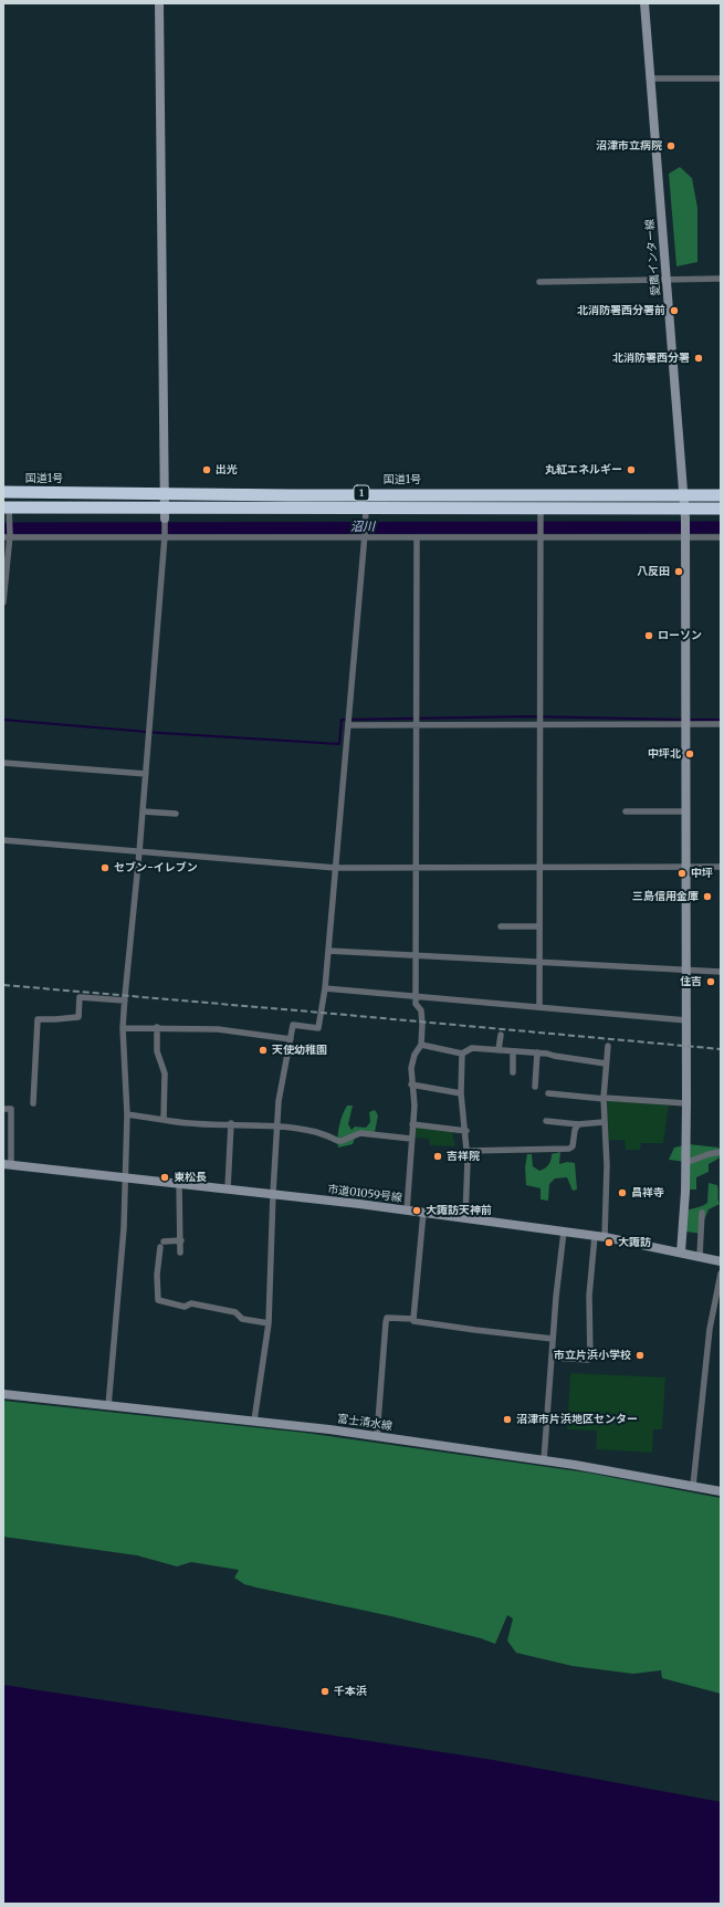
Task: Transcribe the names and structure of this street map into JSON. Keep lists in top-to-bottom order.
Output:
{
  "streets": {
    "highway": ["国道1号", "1"],
    "street": ["愛鷹インター線", "市道01059号線", "富士清水線"]
  },
  "crossings": [
    ["愛鷹インター線", "国道1号"],
    ["愛鷹インター線", "1"],
    ["愛鷹インター線", "市道01059号線"]
  ],
  "water": ["沼川"],
  "places": [
    "沼津市立病院",
    "北消防署西分署前",
    "北消防署西分署",
    "出光",
    "丸紅エネルギー",
    "八反田",
    "ローソン",
    "中坪北",
    "セブン-イレブン",
    "中坪",
    "三島信用金庫",
    "住吉",
    "天使幼稚園",
    "吉祥院",
    "東松長",
    "昌祥寺",
    "大諏訪天神前",
    "大諏訪",
    "市立片浜小学校",
    "沼津市片浜地区センター",
    "千本浜"
  ]
}
